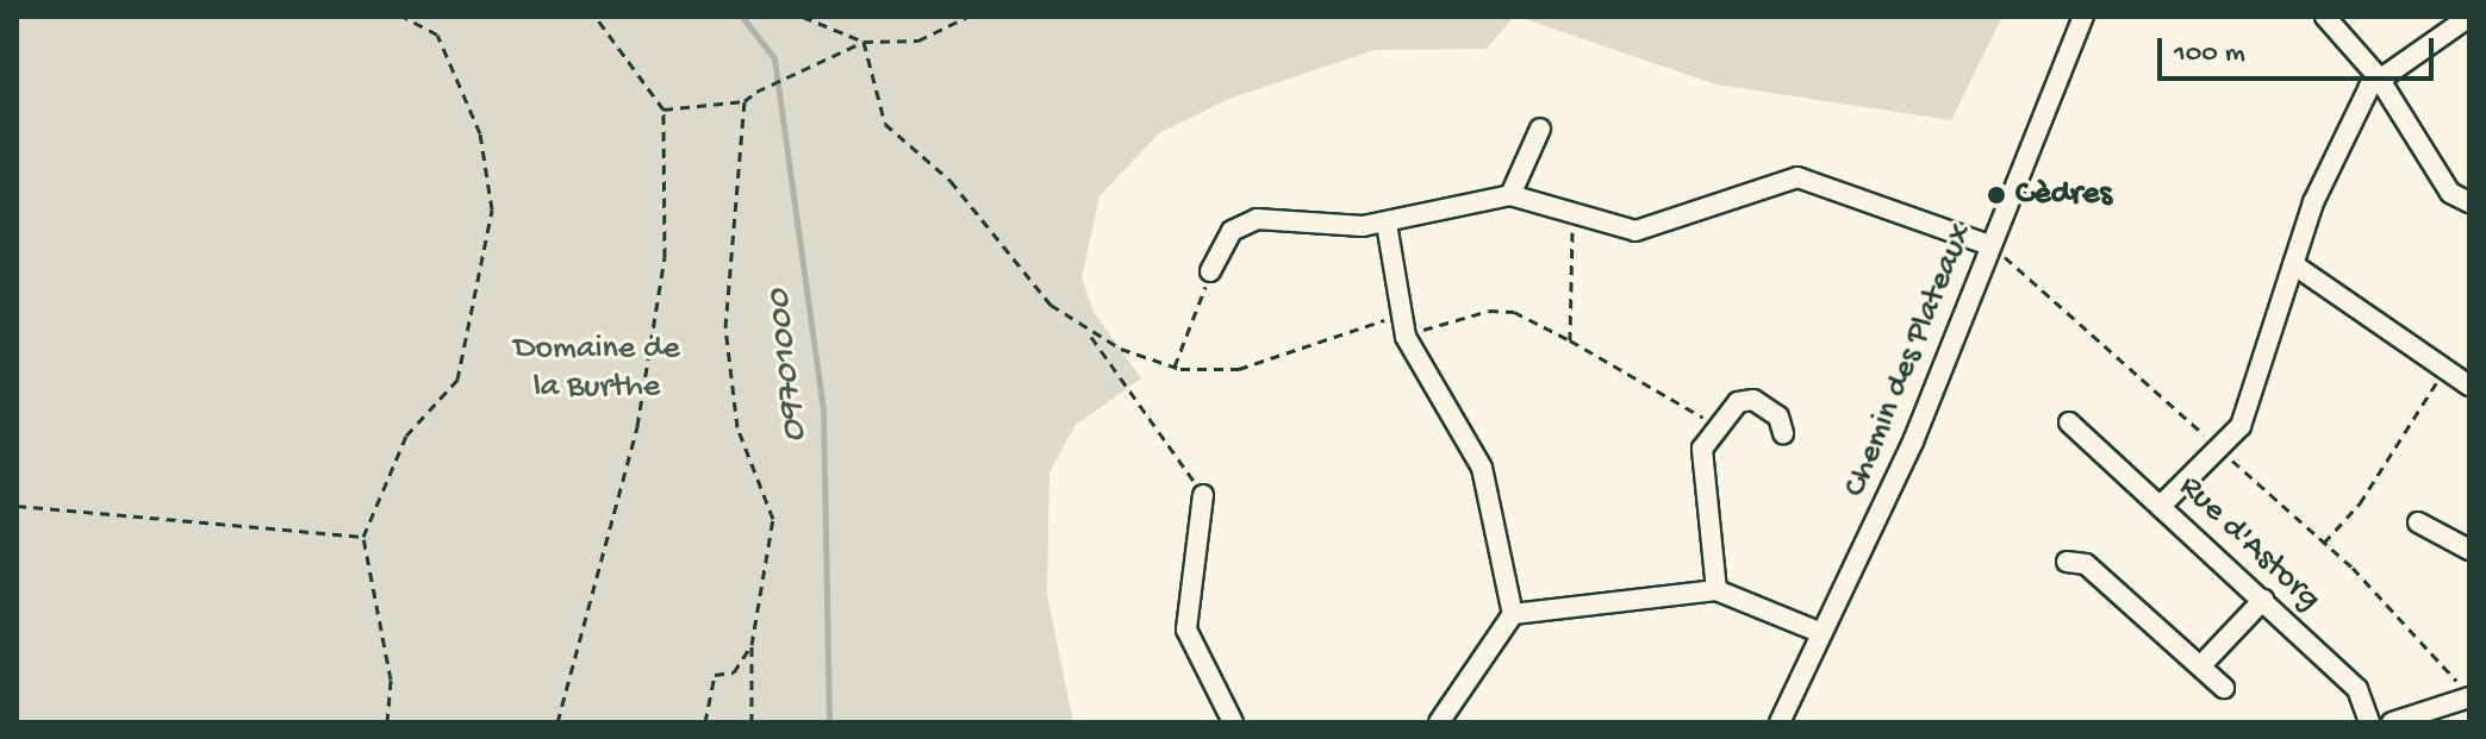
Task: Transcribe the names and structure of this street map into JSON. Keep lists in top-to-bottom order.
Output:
{
  "streets": {
    "street": ["Chemin des Plateaux", "Rue d'Astorg"]
  },
  "water": ["O9701000"],
  "parks": ["Domaine de la Burthe"],
  "places": ["Cèdres"],
  "scale_bar": "100 m"
}
